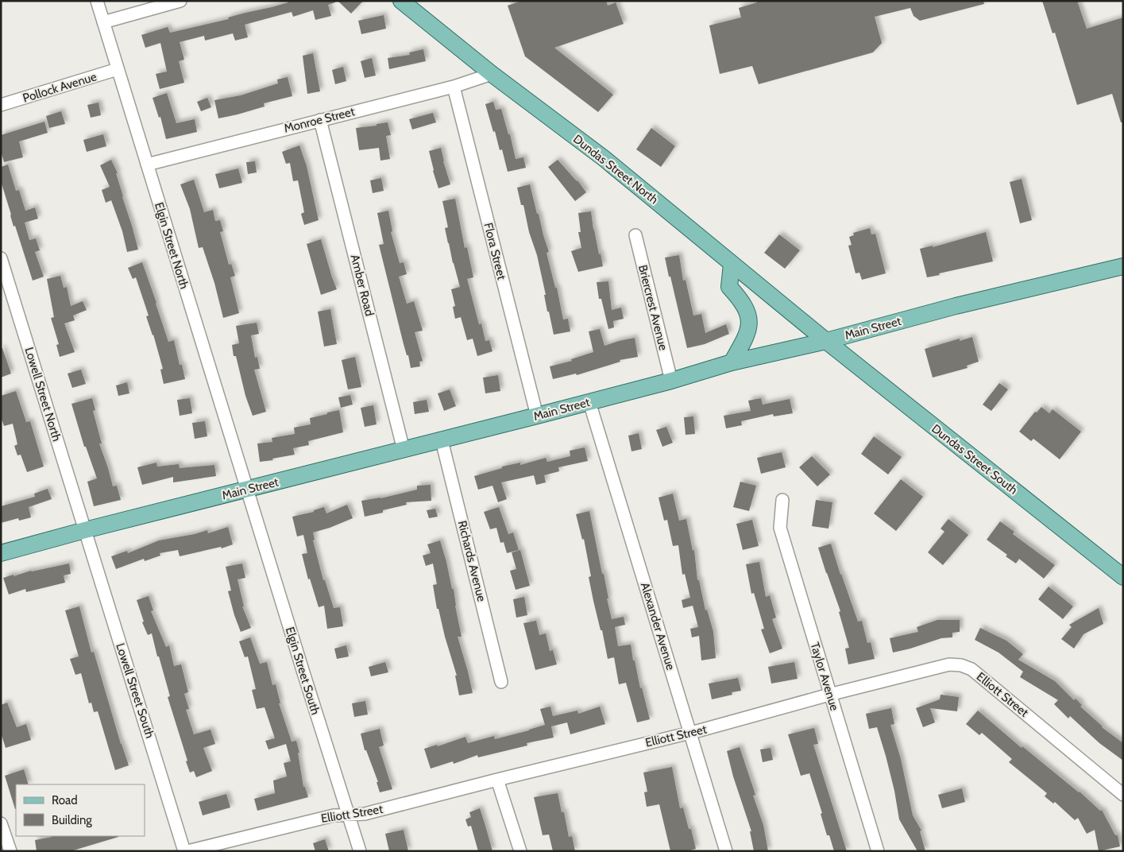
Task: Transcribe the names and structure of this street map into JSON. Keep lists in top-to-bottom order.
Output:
{
  "streets": {
    "main road": ["Dundas Street North", "Main Street", "Dundas Street South"],
    "street": [
      "Pollock Avenue",
      "Monroe Street",
      "Elgin Street North",
      "Flora Street",
      "Amber Road",
      "Briercrest Avenue",
      "Lowell Street North",
      "Richards Avenue",
      "Alexander Avenue",
      "Elgin Street South",
      "Taylor Avenue",
      "Lowell Street South",
      "Elliott Street"
    ]
  },
  "crossings": [
    ["Pollock Avenue", "Elgin Street North"],
    ["Monroe Street", "Dundas Street North"],
    ["Monroe Street", "Elgin Street North"],
    ["Monroe Street", "Flora Street"],
    ["Monroe Street", "Amber Road"],
    ["Dundas Street North", "Main Street"],
    ["Dundas Street North", "Dundas Street South"],
    ["Elgin Street North", "Main Street"],
    ["Elgin Street North", "Elgin Street South"],
    ["Flora Street", "Main Street"],
    ["Amber Road", "Main Street"],
    ["Briercrest Avenue", "Main Street"],
    ["Main Street", "Lowell Street North"],
    ["Main Street", "Dundas Street South"],
    ["Main Street", "Richards Avenue"],
    ["Main Street", "Alexander Avenue"],
    ["Main Street", "Elgin Street South"],
    ["Main Street", "Lowell Street South"],
    ["Lowell Street North", "Lowell Street South"],
    ["Alexander Avenue", "Elliott Street"],
    ["Elgin Street South", "Elliott Street"],
    ["Taylor Avenue", "Elliott Street"],
    ["Lowell Street South", "Elliott Street"]
  ],
  "legend": ["Road", "Building"]
}
